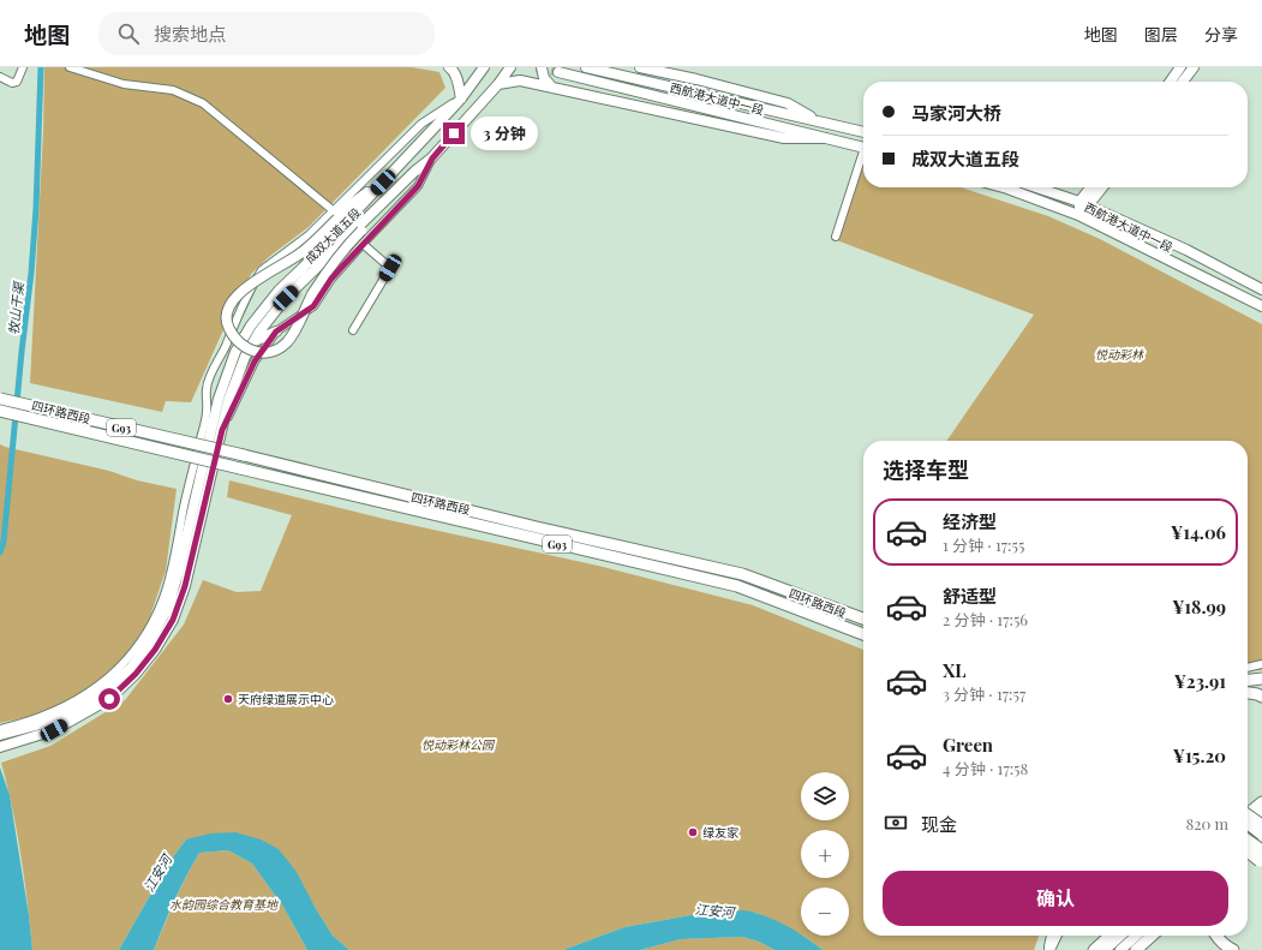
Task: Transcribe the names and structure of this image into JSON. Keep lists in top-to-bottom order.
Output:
{
  "streets": {
    "highway": ["四环路西段", "G93"],
    "main road": ["西航港大道中一段", "成双大道五段"]
  },
  "water": ["牧山干渠", "江安河"],
  "parks": ["悦动彩林", "悦动彩林公园", "水韵园综合教育基地"],
  "places": ["天府绿道展示中心", "绿友家"],
  "page": {
    "header": "地图",
    "search": "搜索地点",
    "nav": ["地图", "图层", "分享"],
    "banner": ["马家河大桥", "成双大道五段"],
    "bubble": "3 分钟",
    "heading": "选择车型",
    "list": [
      {
        "name": "经济型",
        "note": "1 分钟 · 17:55",
        "value": "¥14.06"
      },
      {
        "name": "舒适型",
        "note": "2 分钟 · 17:56",
        "value": "¥18.99"
      },
      {
        "name": "XL",
        "note": "3 分钟 · 17:57",
        "value": "¥23.91"
      },
      {
        "name": "Green",
        "note": "4 分钟 · 17:58",
        "value": "¥15.20"
      }
    ],
    "map_buttons": ["+", "−"],
    "pay": ["现金", "820 m"],
    "buttons": "确认"
  }
}
